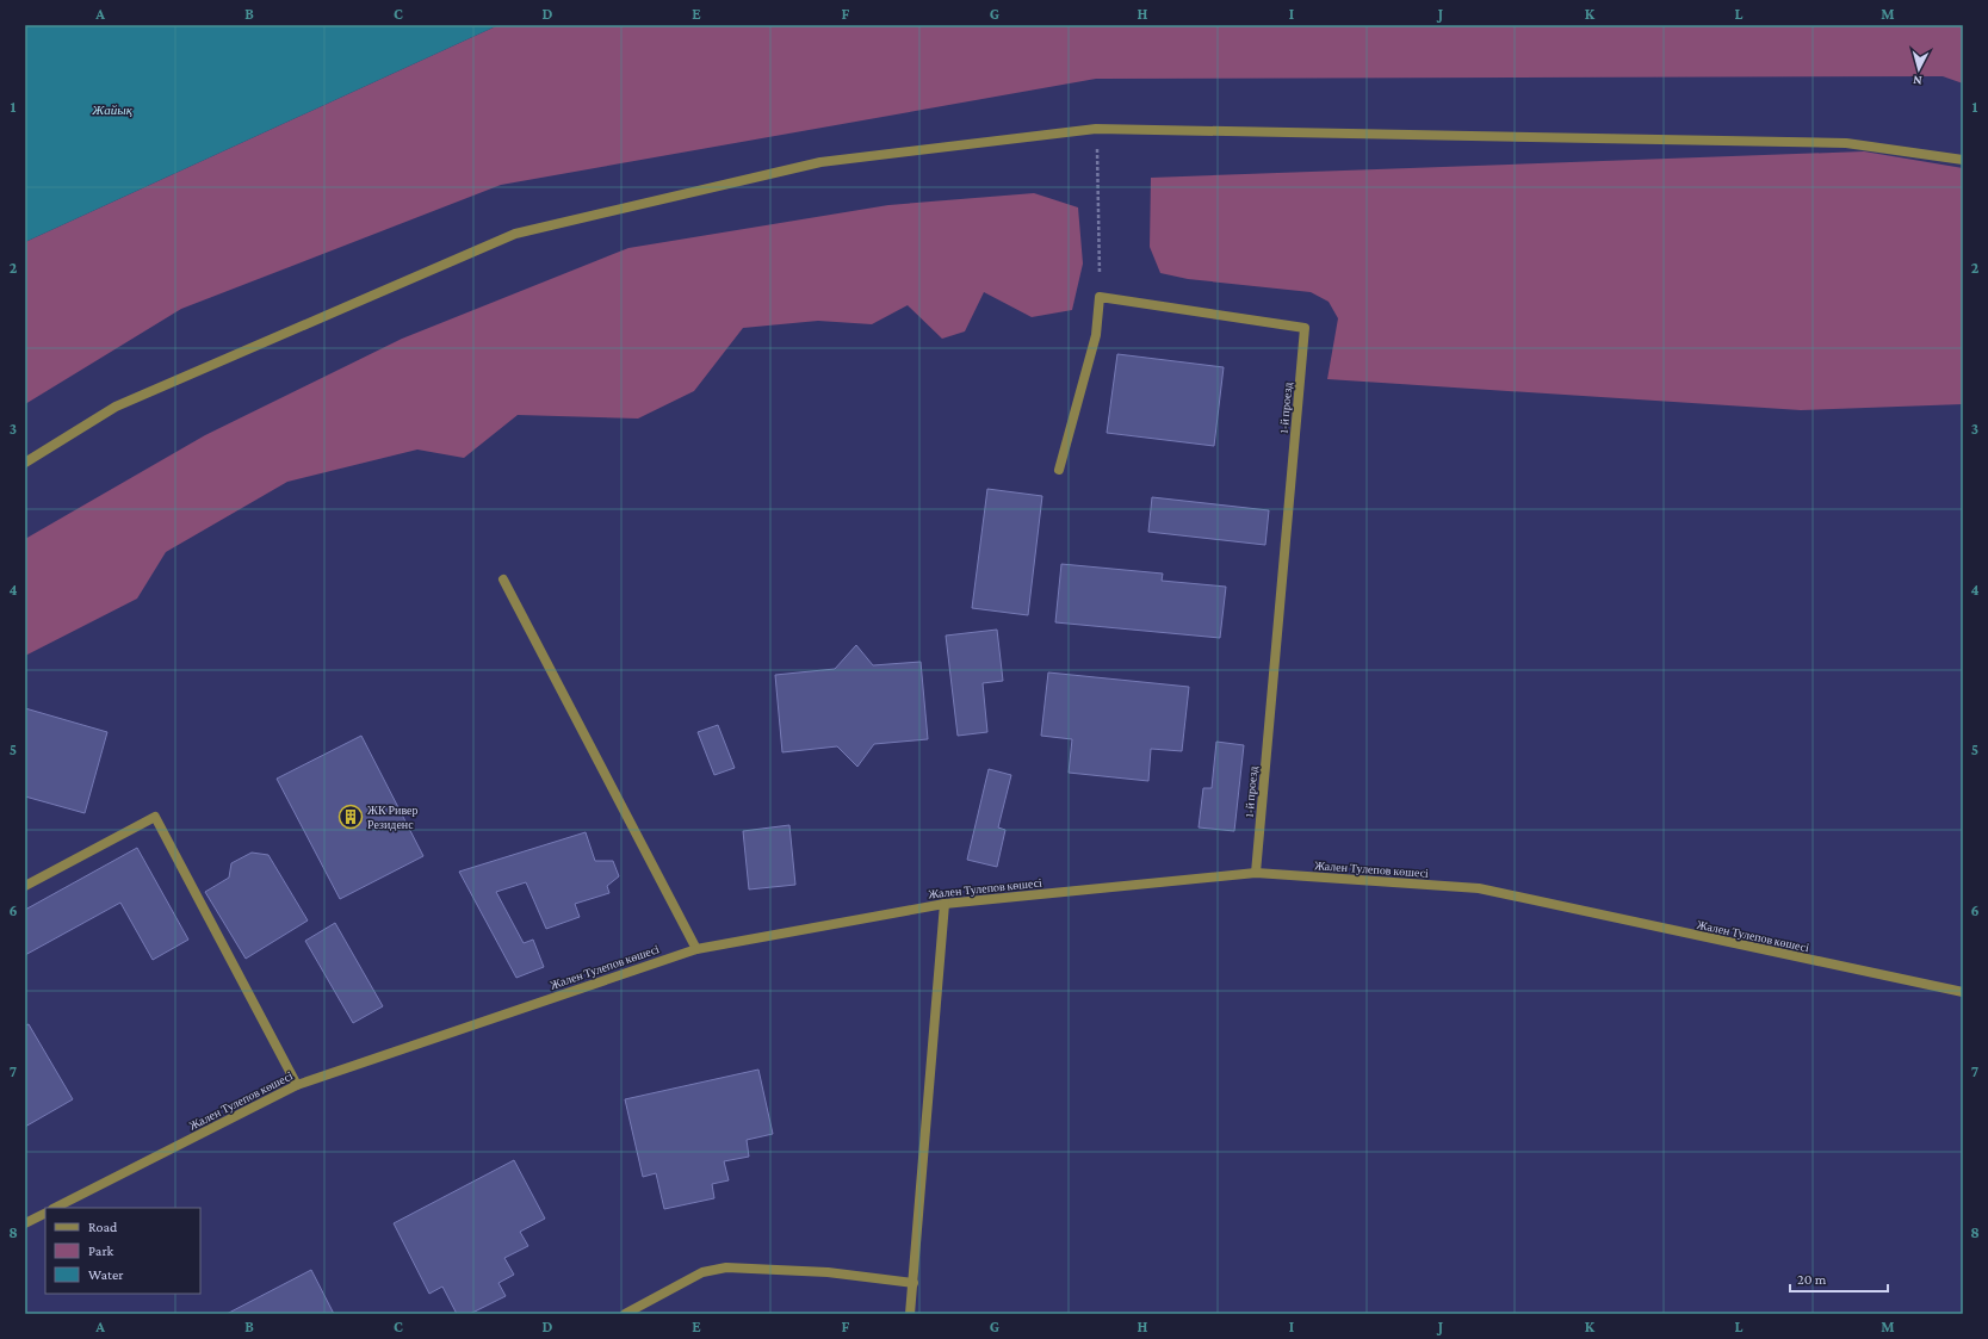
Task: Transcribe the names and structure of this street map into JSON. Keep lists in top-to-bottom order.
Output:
{
  "streets": {
    "street": ["1-й проезд", "Жален Тулепов көшесі"]
  },
  "crossings": [
    ["1-й проезд", "Жален Тулепов көшесі"]
  ],
  "water": ["Жайық"],
  "places": {
    "building": ["ЖК Ривер Резиденс"]
  },
  "legend": ["Road", "Park", "Water"],
  "scale_bar": "20 m",
  "north": "bottom",
  "grid": {
    "columns": [
      "A",
      "B",
      "C",
      "D",
      "E",
      "F",
      "G",
      "H",
      "I",
      "J",
      "K",
      "L",
      "M"
    ],
    "rows": [
      "1",
      "2",
      "3",
      "4",
      "5",
      "6",
      "7",
      "8"
    ]
  }
}
